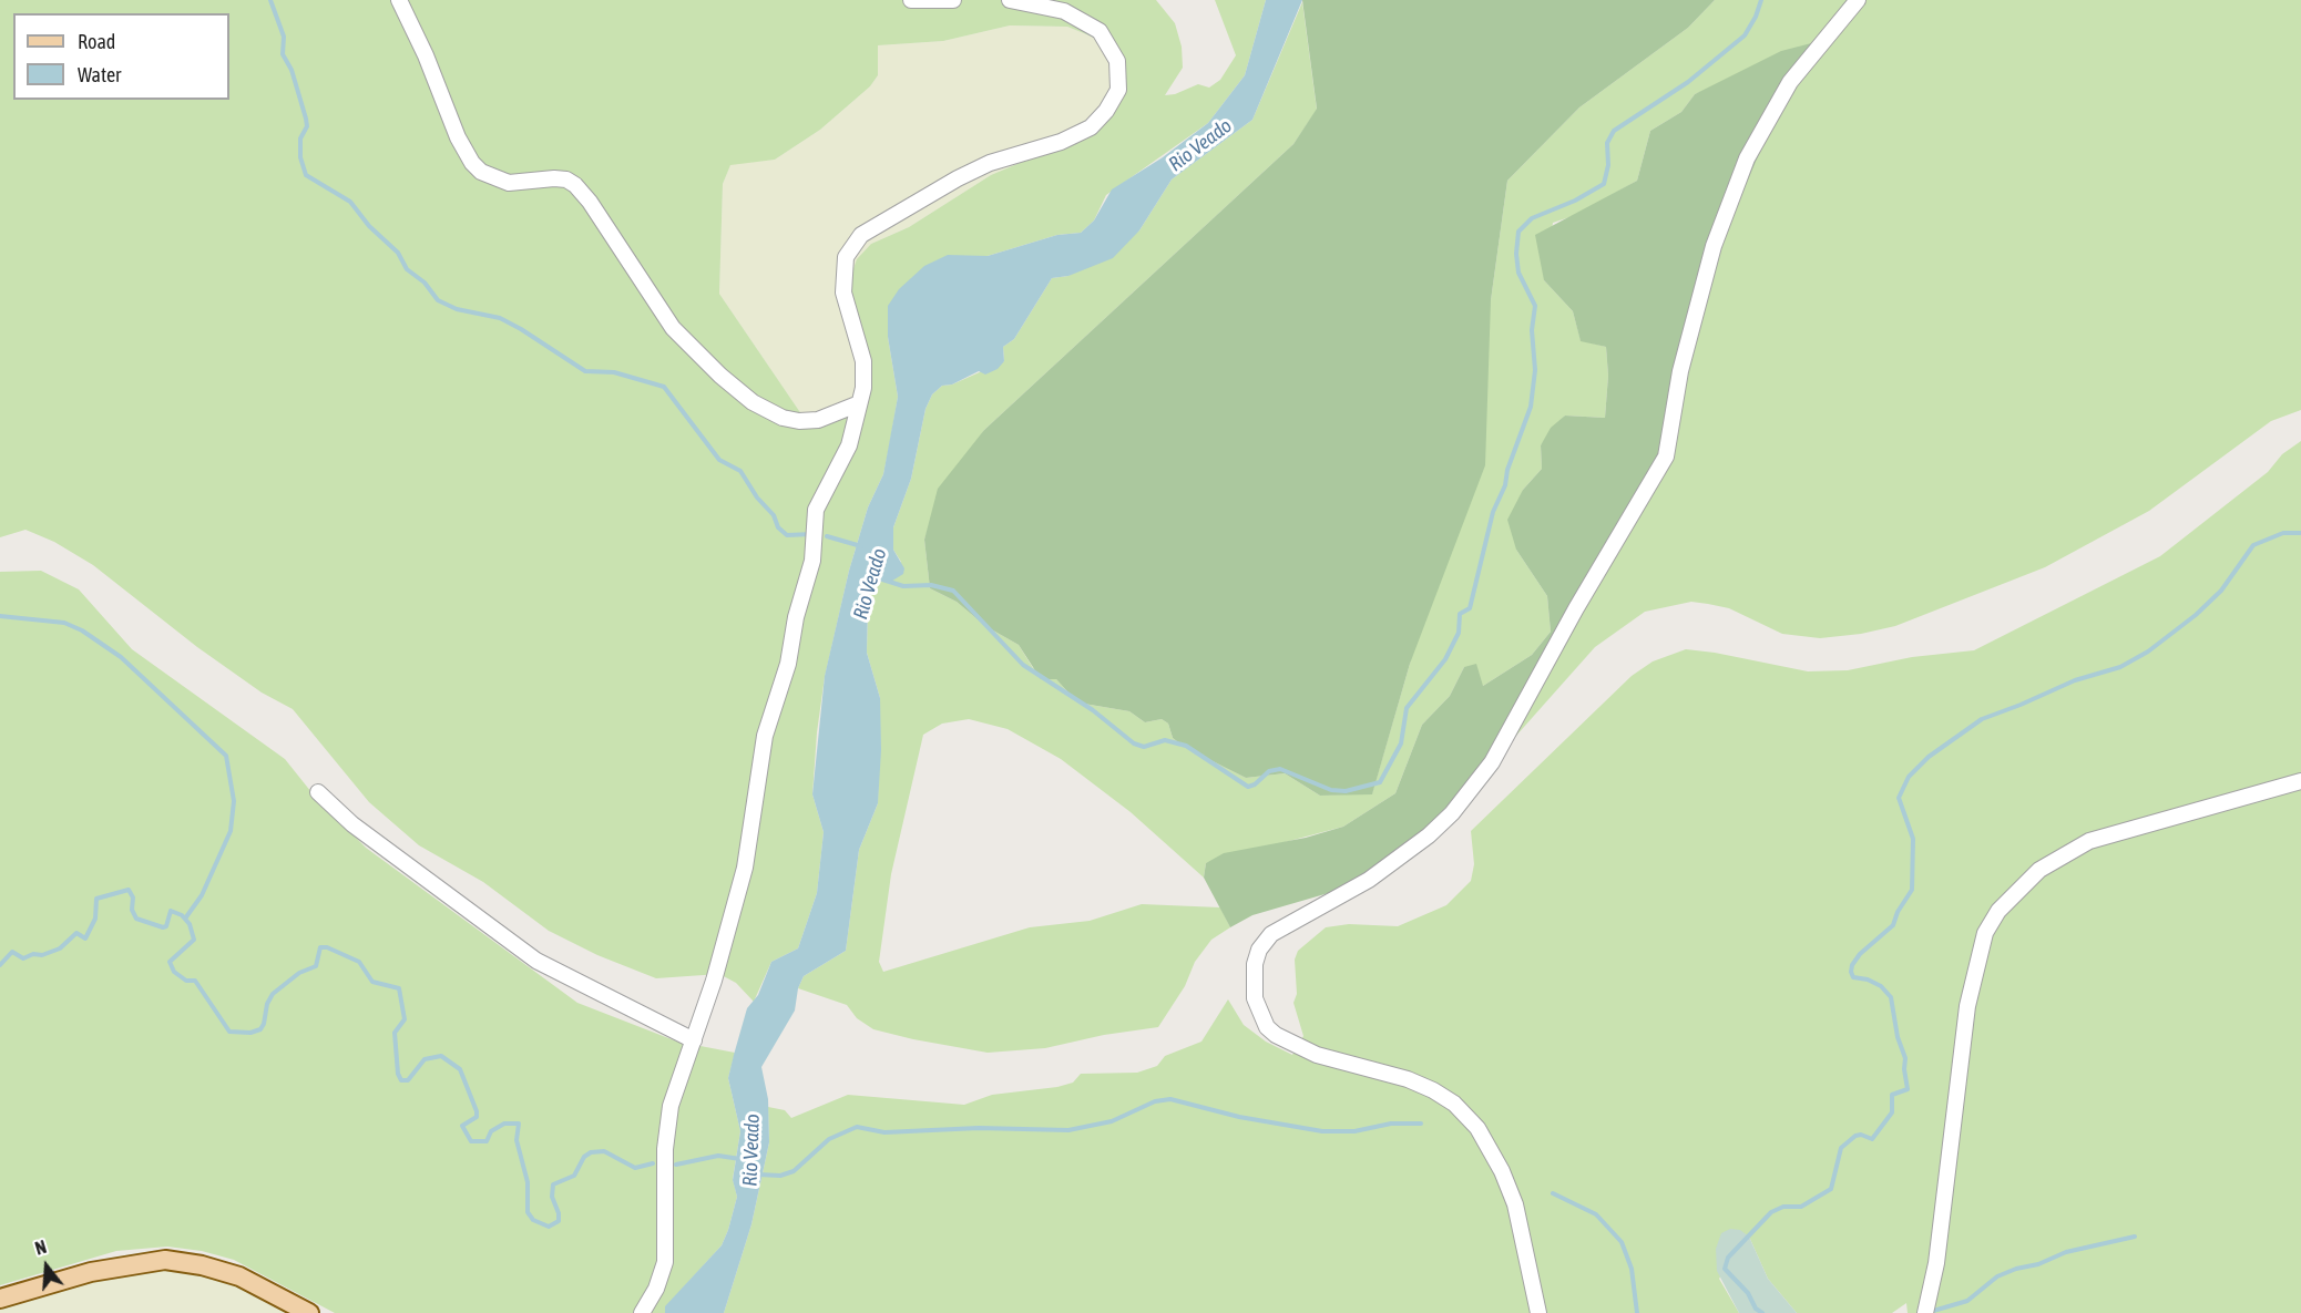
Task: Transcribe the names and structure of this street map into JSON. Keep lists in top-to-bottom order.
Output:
{
  "water": ["Rio Veado"],
  "legend": ["Road", "Water"],
  "north": "top"
}
